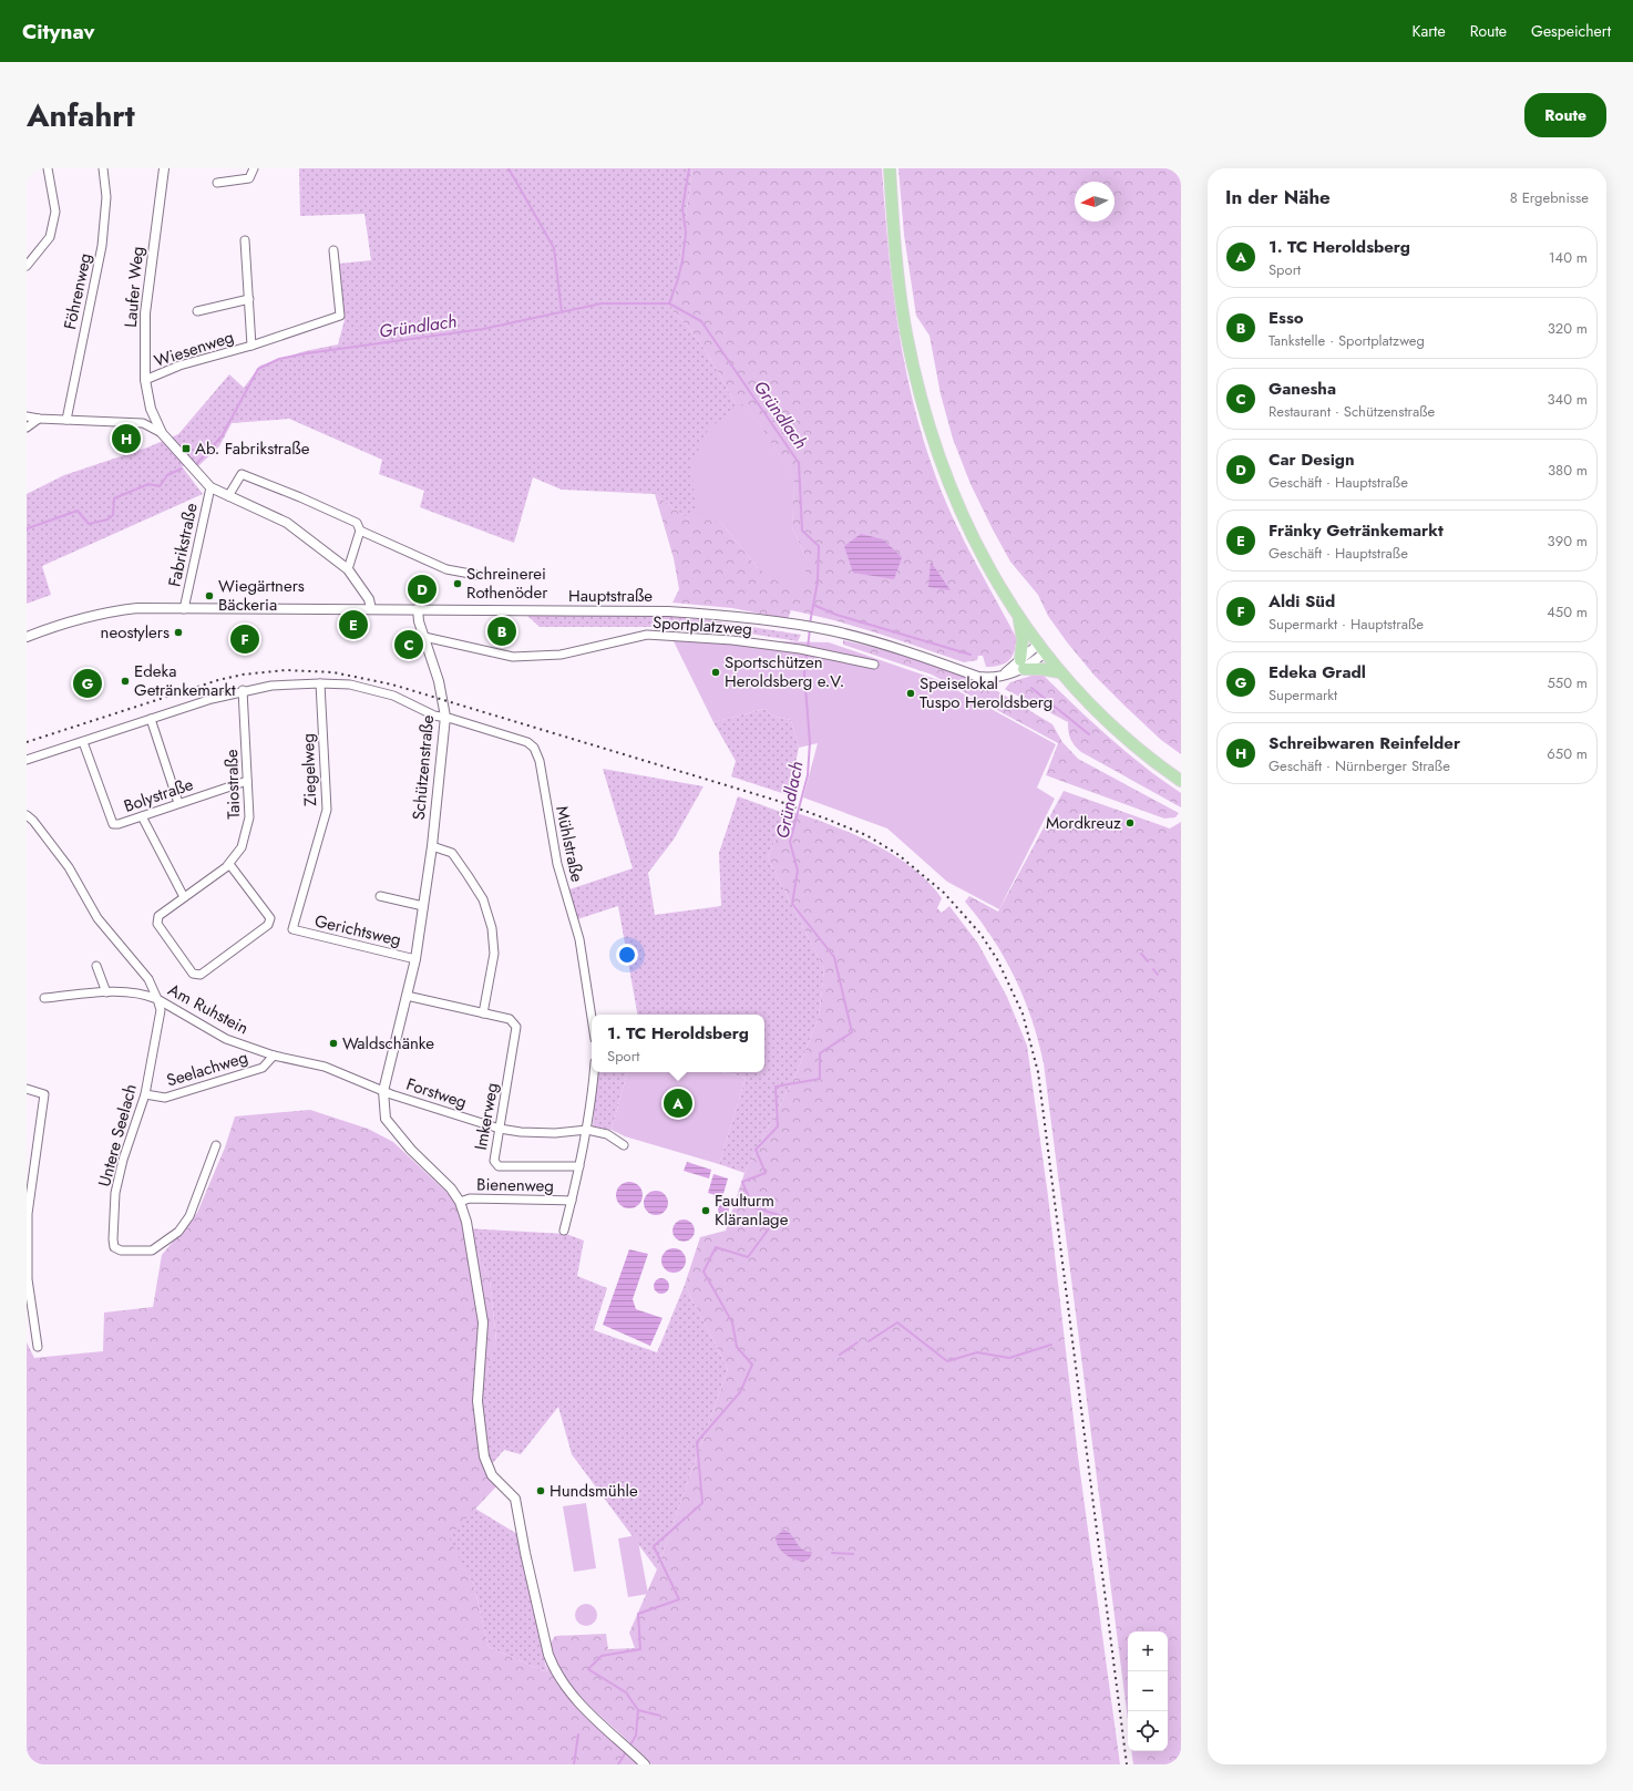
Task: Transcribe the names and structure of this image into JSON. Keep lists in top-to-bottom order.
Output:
{
  "streets": {
    "street": [
      "Laufer Weg",
      "Föhrenweg",
      "Wiesenweg",
      "Fabrikstraße",
      "Hauptstraße",
      "Sportplatzweg",
      "Schützenstraße",
      "Ziegelweg",
      "Taiostraße",
      "Bolystraße",
      "Mühlstraße",
      "Gerichtsweg",
      "Am Ruhstein",
      "Seelachweg",
      "Forstweg",
      "Imkerweg",
      "Untere Seelach",
      "Bienenweg"
    ]
  },
  "crossings": [
    ["Laufer Weg", "Wiesenweg"],
    ["Laufer Weg", "Fabrikstraße"],
    ["Fabrikstraße", "Hauptstraße"],
    ["Hauptstraße", "Schützenstraße"],
    ["Sportplatzweg", "Schützenstraße"],
    ["Schützenstraße", "Mühlstraße"],
    ["Schützenstraße", "Gerichtsweg"],
    ["Schützenstraße", "Am Ruhstein"],
    ["Schützenstraße", "Forstweg"],
    ["Schützenstraße", "Imkerweg"],
    ["Schützenstraße", "Bienenweg"],
    ["Ziegelweg", "Mühlstraße"],
    ["Ziegelweg", "Gerichtsweg"],
    ["Taiostraße", "Bolystraße"],
    ["Taiostraße", "Mühlstraße"],
    ["Bolystraße", "Mühlstraße"],
    ["Am Ruhstein", "Seelachweg"],
    ["Am Ruhstein", "Forstweg"],
    ["Am Ruhstein", "Untere Seelach"],
    ["Seelachweg", "Untere Seelach"],
    ["Forstweg", "Imkerweg"]
  ],
  "water": ["Gründlach"],
  "places": {
    "transit": ["Ab. Fabrikstraße"],
    "other": [
      "Schreinerei Rothenöder",
      "Wiegärtners Bäckeria",
      "neostylers",
      "Sportschützen Heroldsberg e.V.",
      "Edeka Getränkemarkt",
      "Speiselokal Tuspo Heroldsberg",
      "Mordkreuz",
      "Waldschänke",
      "Faulturm Kläranlage",
      "Hundsmühle"
    ]
  },
  "north": "left",
  "page": {
    "header": "Citynav",
    "nav": ["Karte", "Route", "Gespeichert"],
    "title": "Anfahrt",
    "buttons": "Route",
    "heading": ["In der Nähe", "8 Ergebnisse"],
    "list": [
      {
        "mark": "A",
        "name": "1. TC Heroldsberg",
        "note": "Sport",
        "value": "140 m"
      },
      {
        "mark": "B",
        "name": "Esso",
        "note": "Tankstelle · Sportplatzweg",
        "value": "320 m"
      },
      {
        "mark": "C",
        "name": "Ganesha",
        "note": "Restaurant · Schützenstraße",
        "value": "340 m"
      },
      {
        "mark": "D",
        "name": "Car Design",
        "note": "Geschäft · Hauptstraße",
        "value": "380 m"
      },
      {
        "mark": "E",
        "name": "Fränky Getränkemarkt",
        "note": "Geschäft · Hauptstraße",
        "value": "390 m"
      },
      {
        "mark": "F",
        "name": "Aldi Süd",
        "note": "Supermarkt · Hauptstraße",
        "value": "450 m"
      },
      {
        "mark": "G",
        "name": "Edeka Gradl",
        "note": "Supermarkt",
        "value": "550 m"
      },
      {
        "mark": "H",
        "name": "Schreibwaren Reinfelder",
        "note": "Geschäft · Nürnberger Straße",
        "value": "650 m"
      }
    ],
    "pins": [
      "H",
      "D",
      "E",
      "B",
      "F",
      "C",
      "G",
      "A"
    ],
    "popup": ["1. TC Heroldsberg", "Sport"],
    "map_buttons": ["+", "−"]
  }
}
